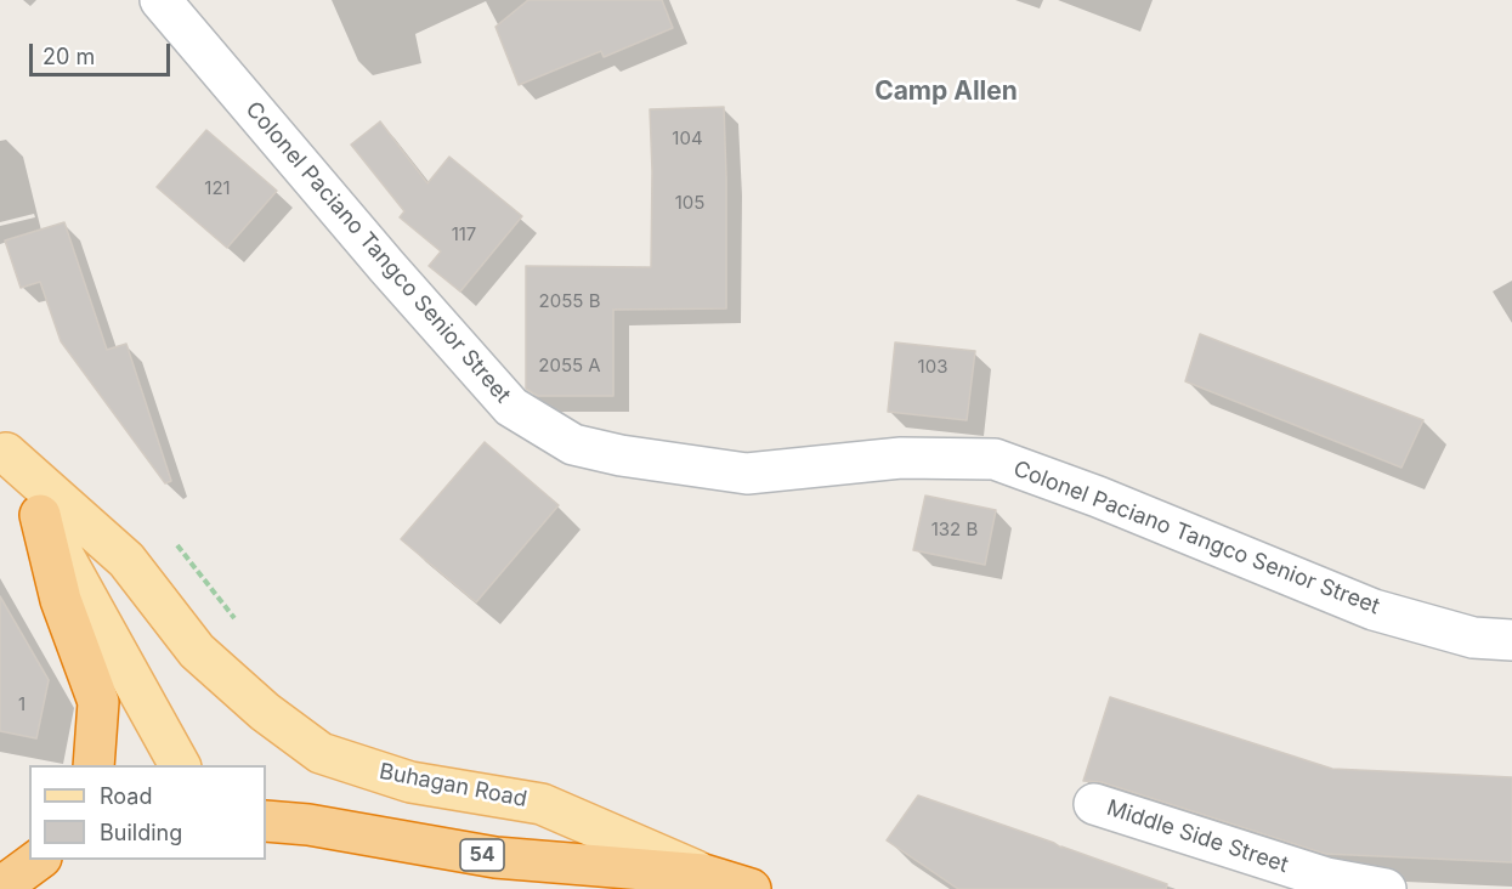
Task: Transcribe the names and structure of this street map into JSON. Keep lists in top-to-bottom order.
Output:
{
  "streets": {
    "highway": ["54"],
    "main road": ["Buhagan Road"],
    "street": ["Colonel Paciano Tangco Senior Street", "Middle Side Street"]
  },
  "crossings": [
    ["Buhagan Road", "54"]
  ],
  "districts": ["Camp Allen"],
  "house_numbers": [
    "104",
    "121",
    "105",
    "117",
    "2055 B",
    "2055 A",
    "103",
    "132 B",
    "1"
  ],
  "legend": ["Road", "Building"],
  "scale_bar": "20 m"
}
